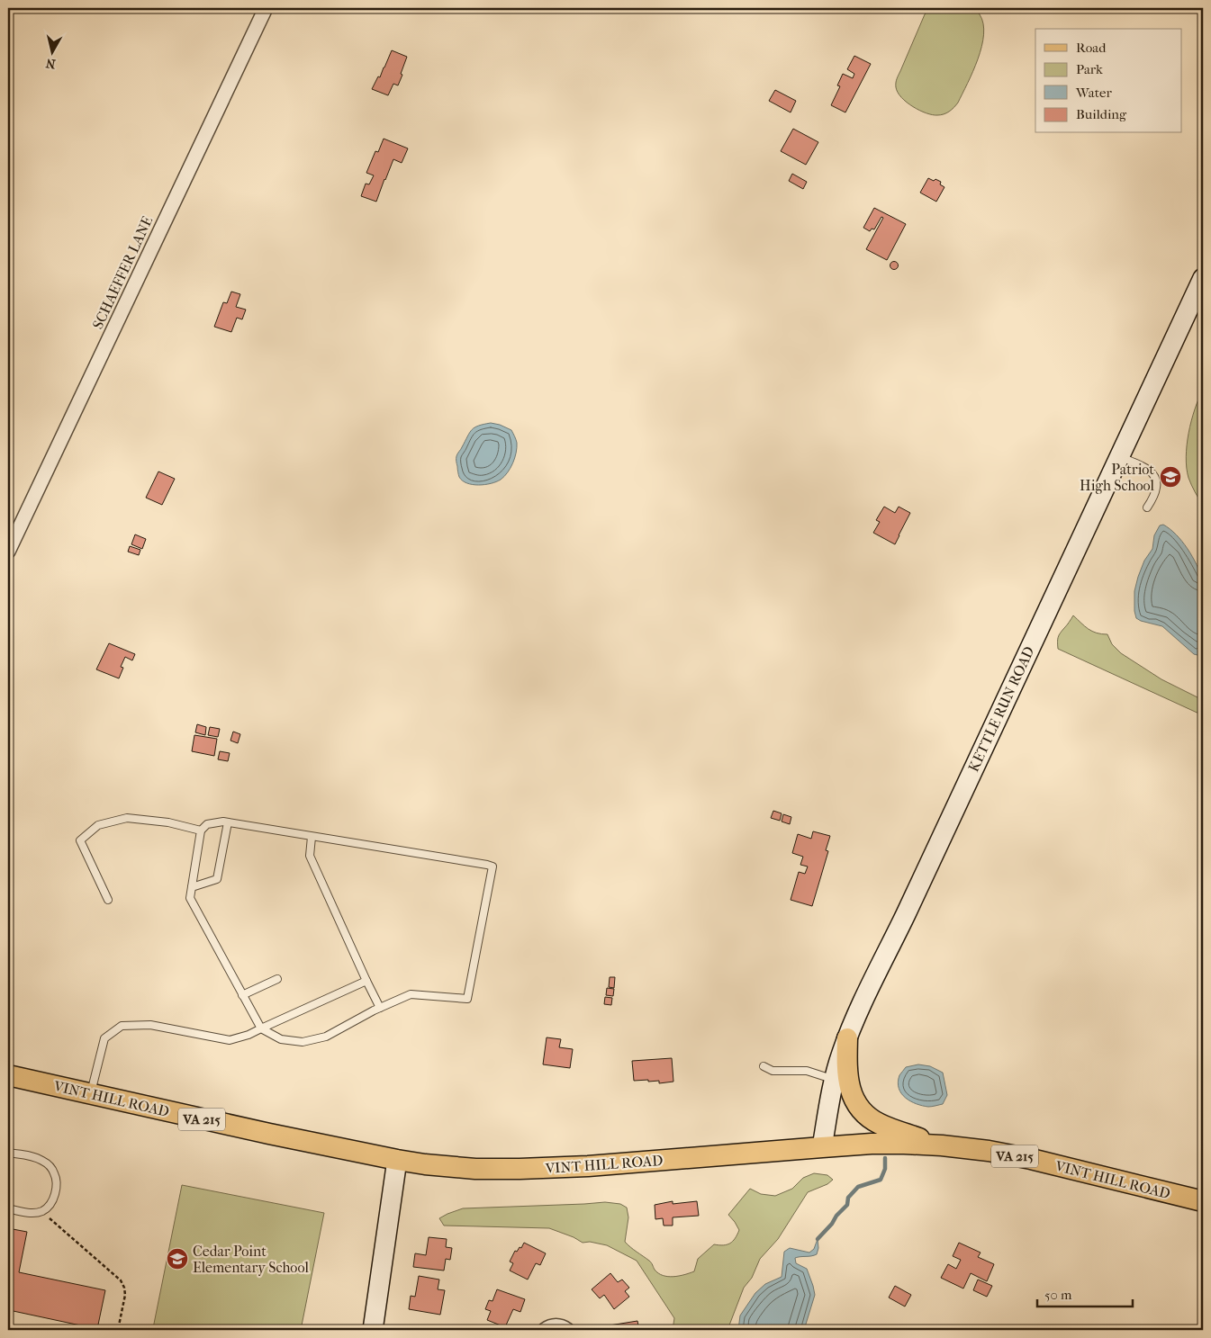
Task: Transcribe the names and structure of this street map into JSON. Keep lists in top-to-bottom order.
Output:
{
  "streets": {
    "main road": ["VINT HILL ROAD", "VA 215"],
    "street": ["SCHAEFFER LANE", "KETTLE RUN ROAD"]
  },
  "crossings": [
    ["KETTLE RUN ROAD", "VINT HILL ROAD"]
  ],
  "places": {
    "school or university": ["Patriot High School", "Cedar Point Elementary School"]
  },
  "legend": [
    "Road",
    "Park",
    "Water",
    "Building"
  ],
  "scale_bar": "50 m",
  "north": "bottom"
}
